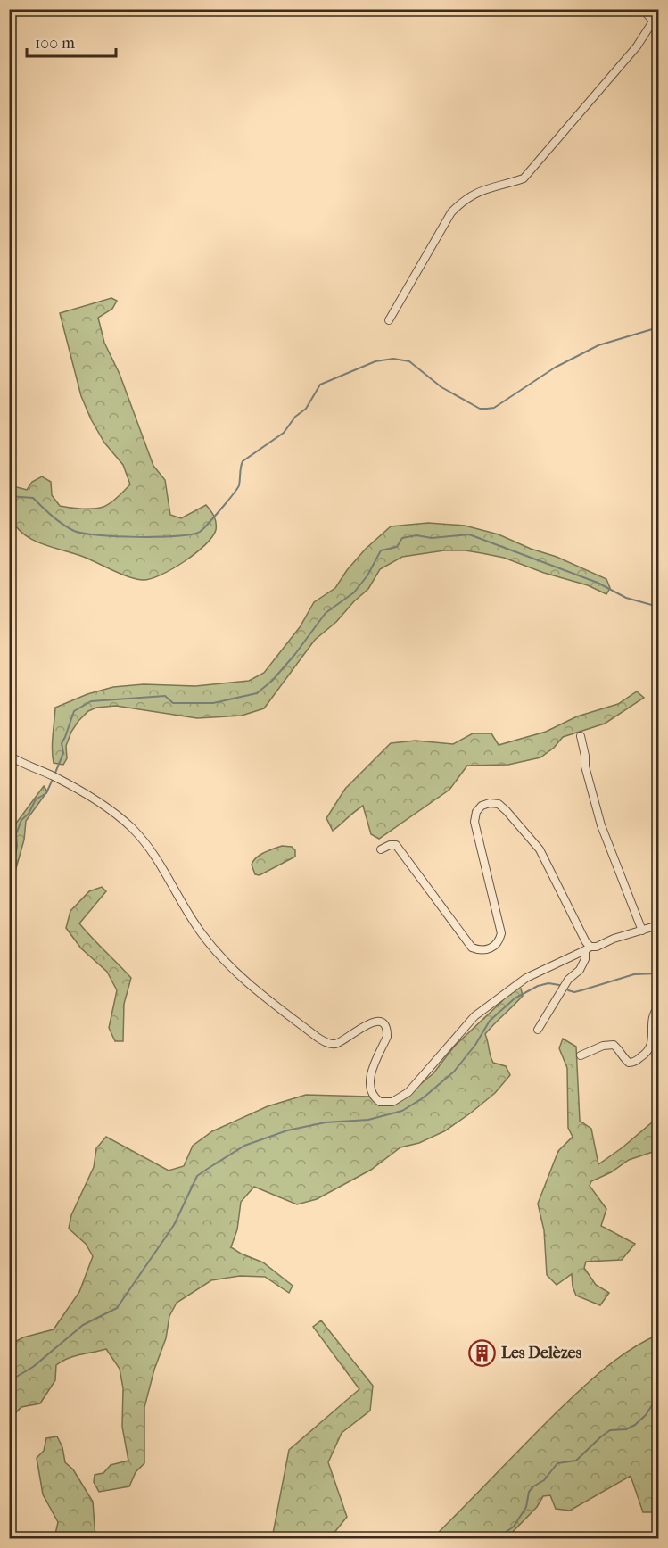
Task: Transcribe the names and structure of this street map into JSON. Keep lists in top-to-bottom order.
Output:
{
  "places": {
    "building": ["Les Delèzes"]
  },
  "scale_bar": "100 m"
}
